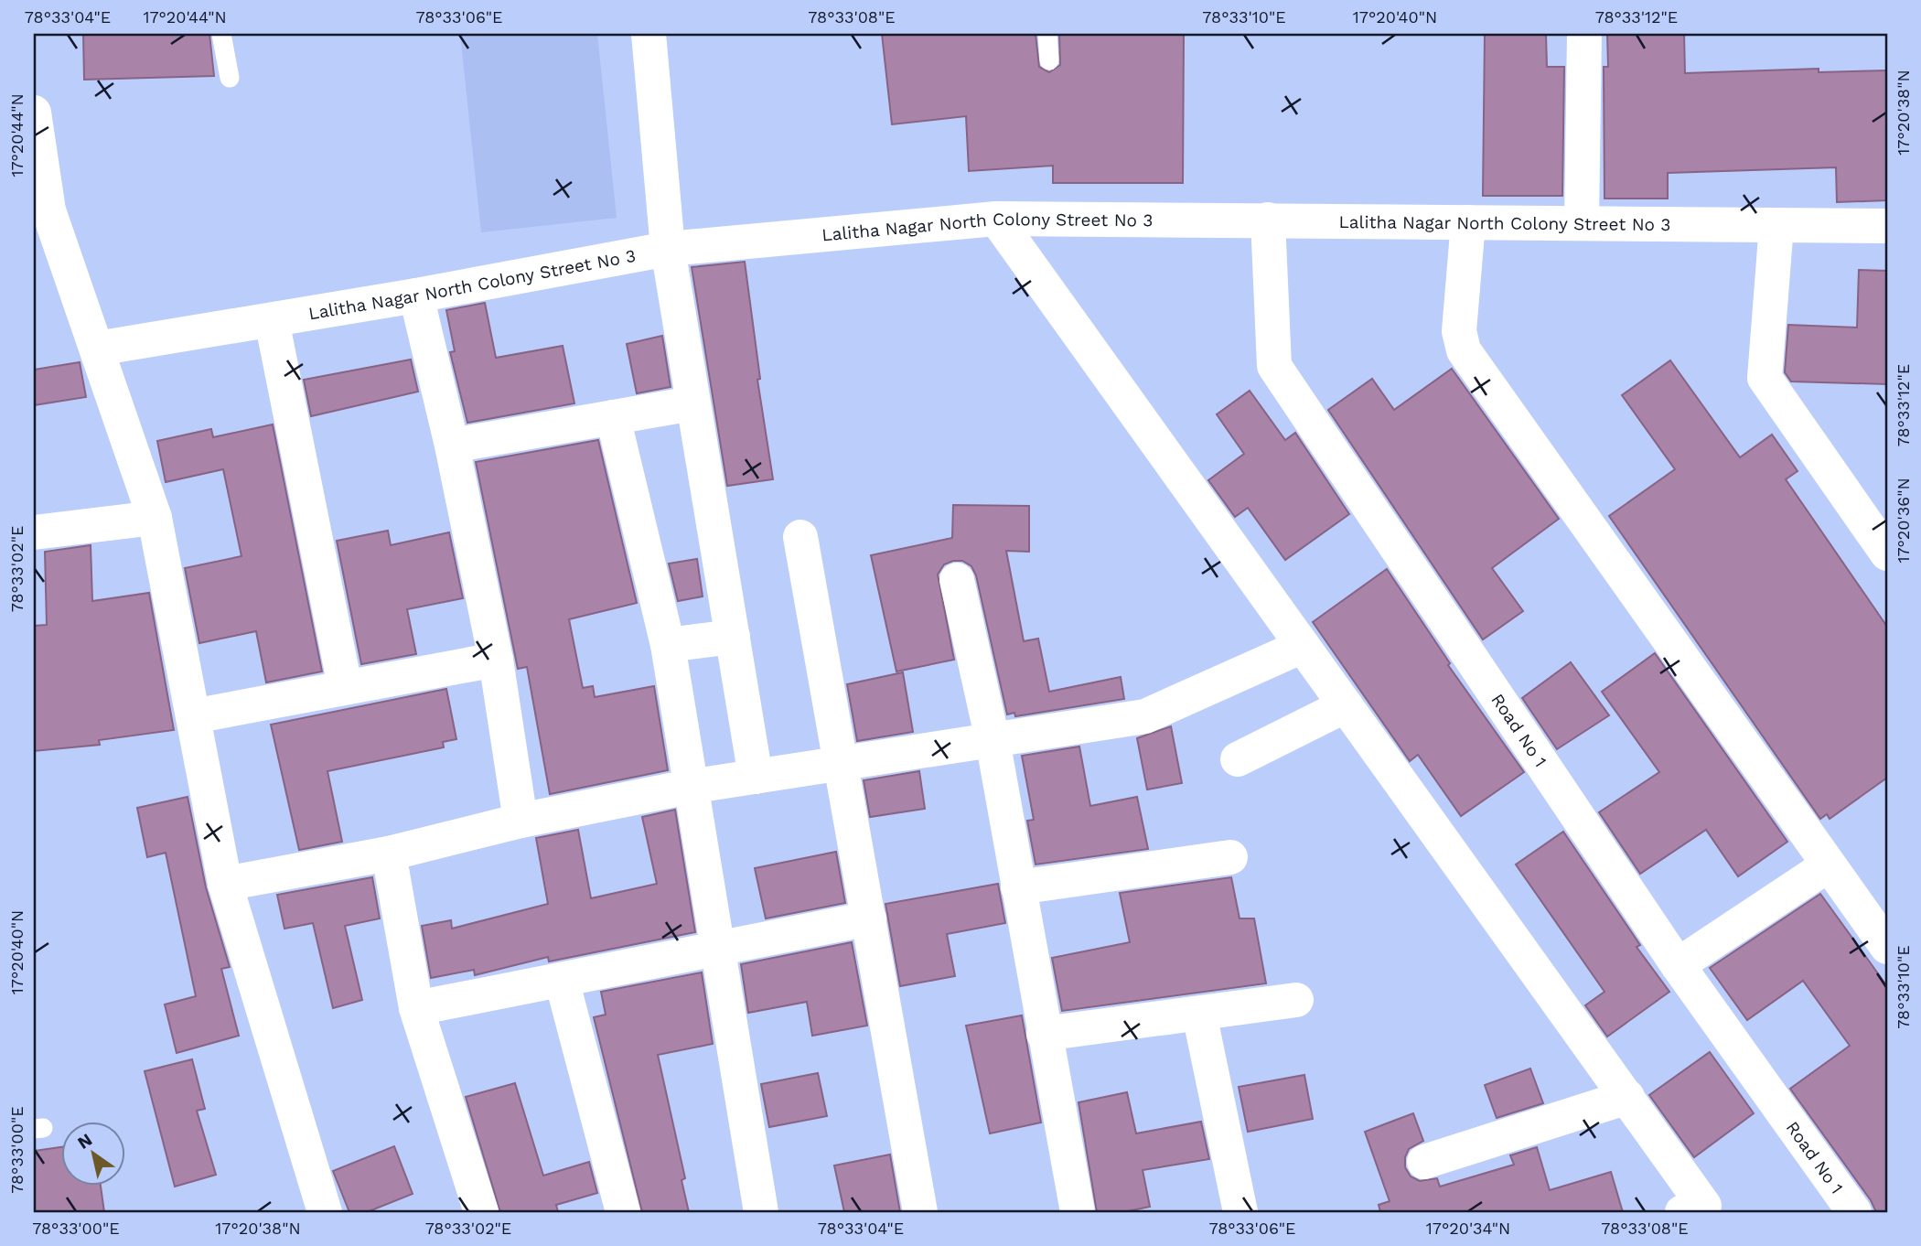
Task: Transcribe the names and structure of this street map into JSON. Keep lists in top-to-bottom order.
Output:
{
  "streets": {
    "street": ["Lalitha Nagar North Colony Street No 3", "Road No 1"]
  },
  "crossings": [
    ["Lalitha Nagar North Colony Street No 3", "Road No 1"]
  ],
  "north": "top left",
  "coordinates": [
    "78°33'04\"E",
    "17°20'44\"N",
    "78°33'06\"E",
    "78°33'08\"E",
    "78°33'10\"E",
    "17°20'40\"N",
    "78°33'12\"E",
    "17°20'38\"N",
    "17°20'36\"N",
    "78°33'02\"E",
    "78°33'00\"E",
    "17°20'34\"N"
  ]
}
